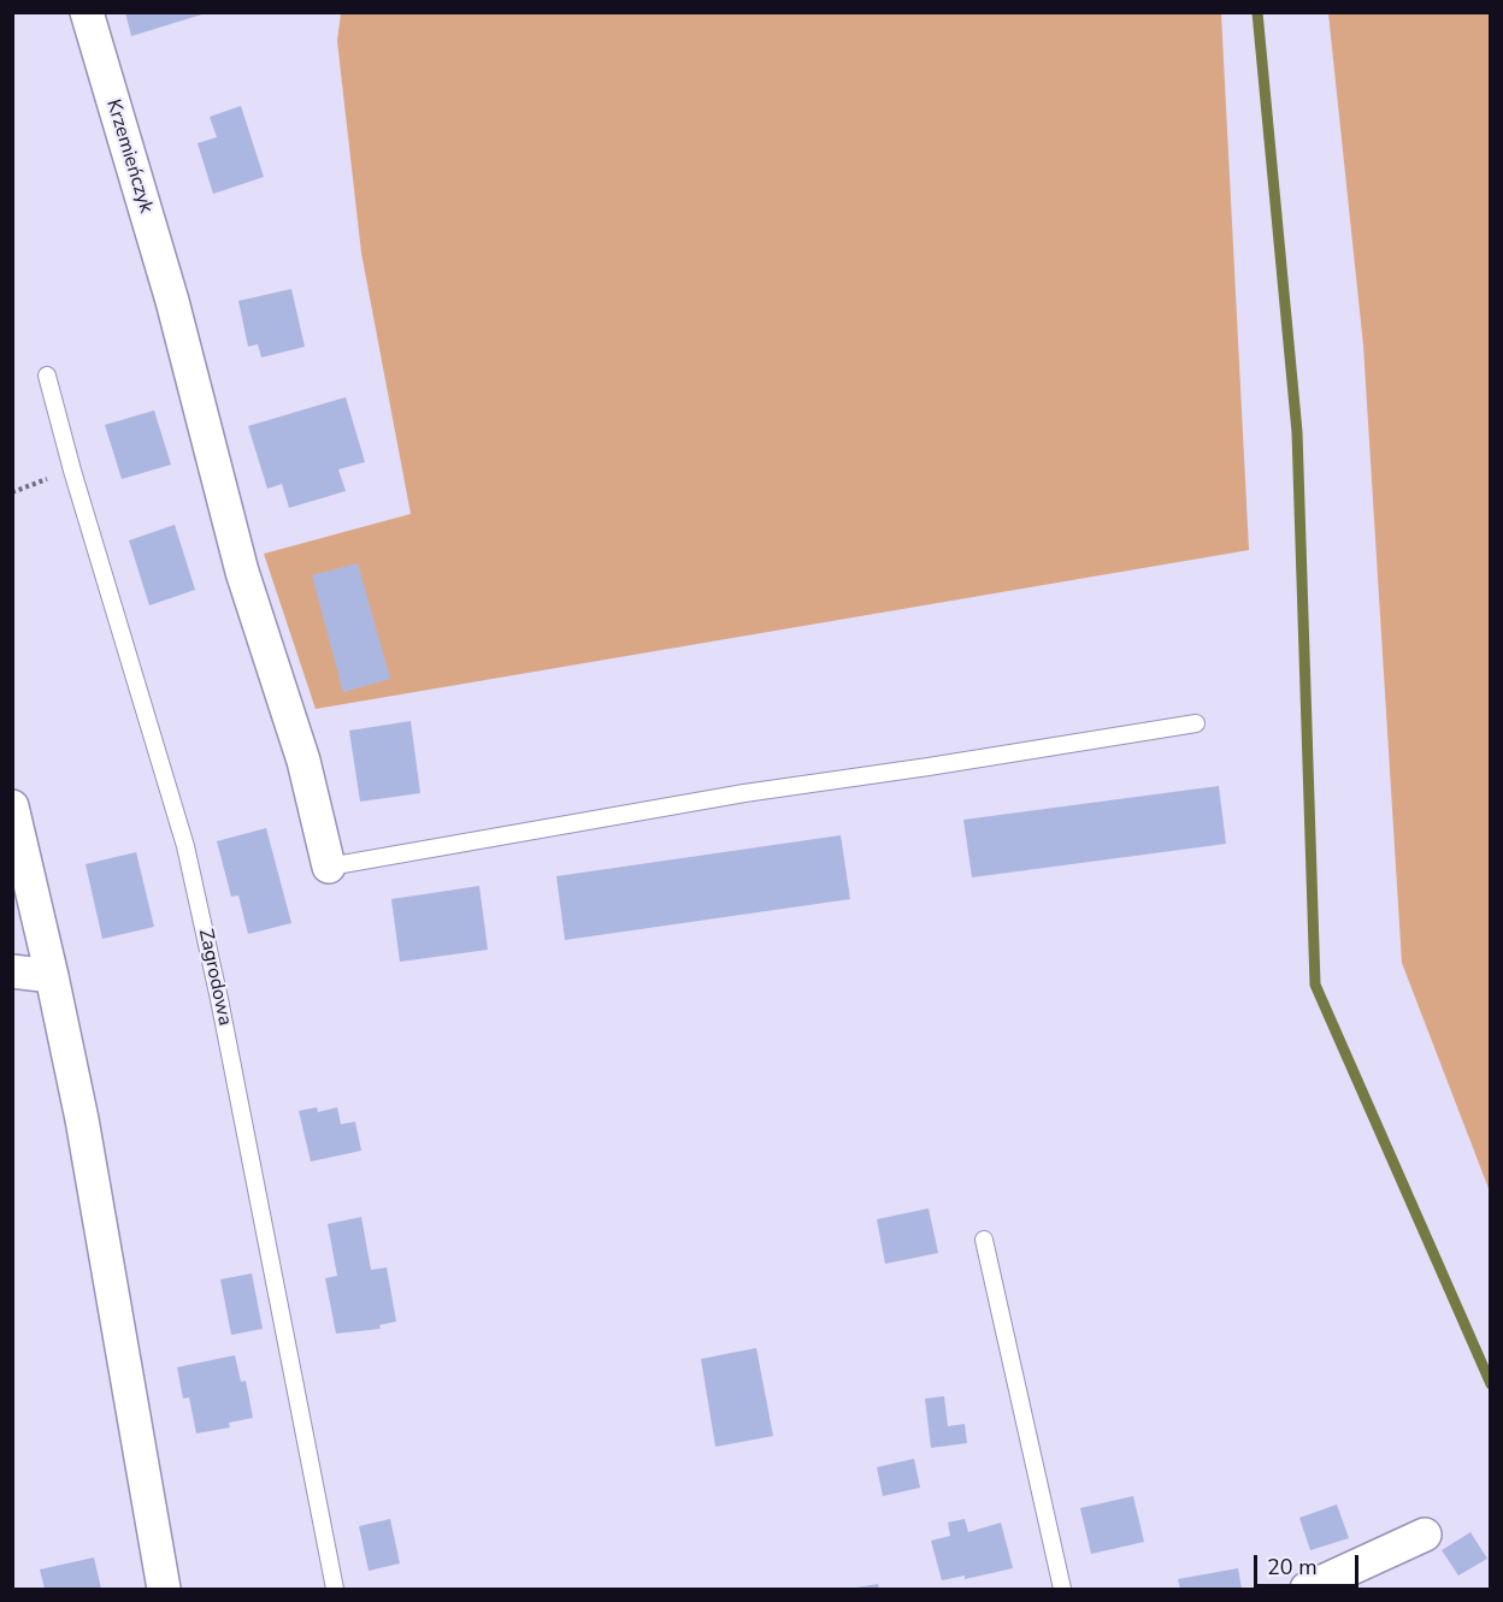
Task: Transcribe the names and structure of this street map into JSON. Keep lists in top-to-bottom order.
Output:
{
  "streets": {
    "street": ["Krzemieńczyk"],
    "lane": ["Zagrodowa"]
  },
  "scale_bar": "20 m"
}
